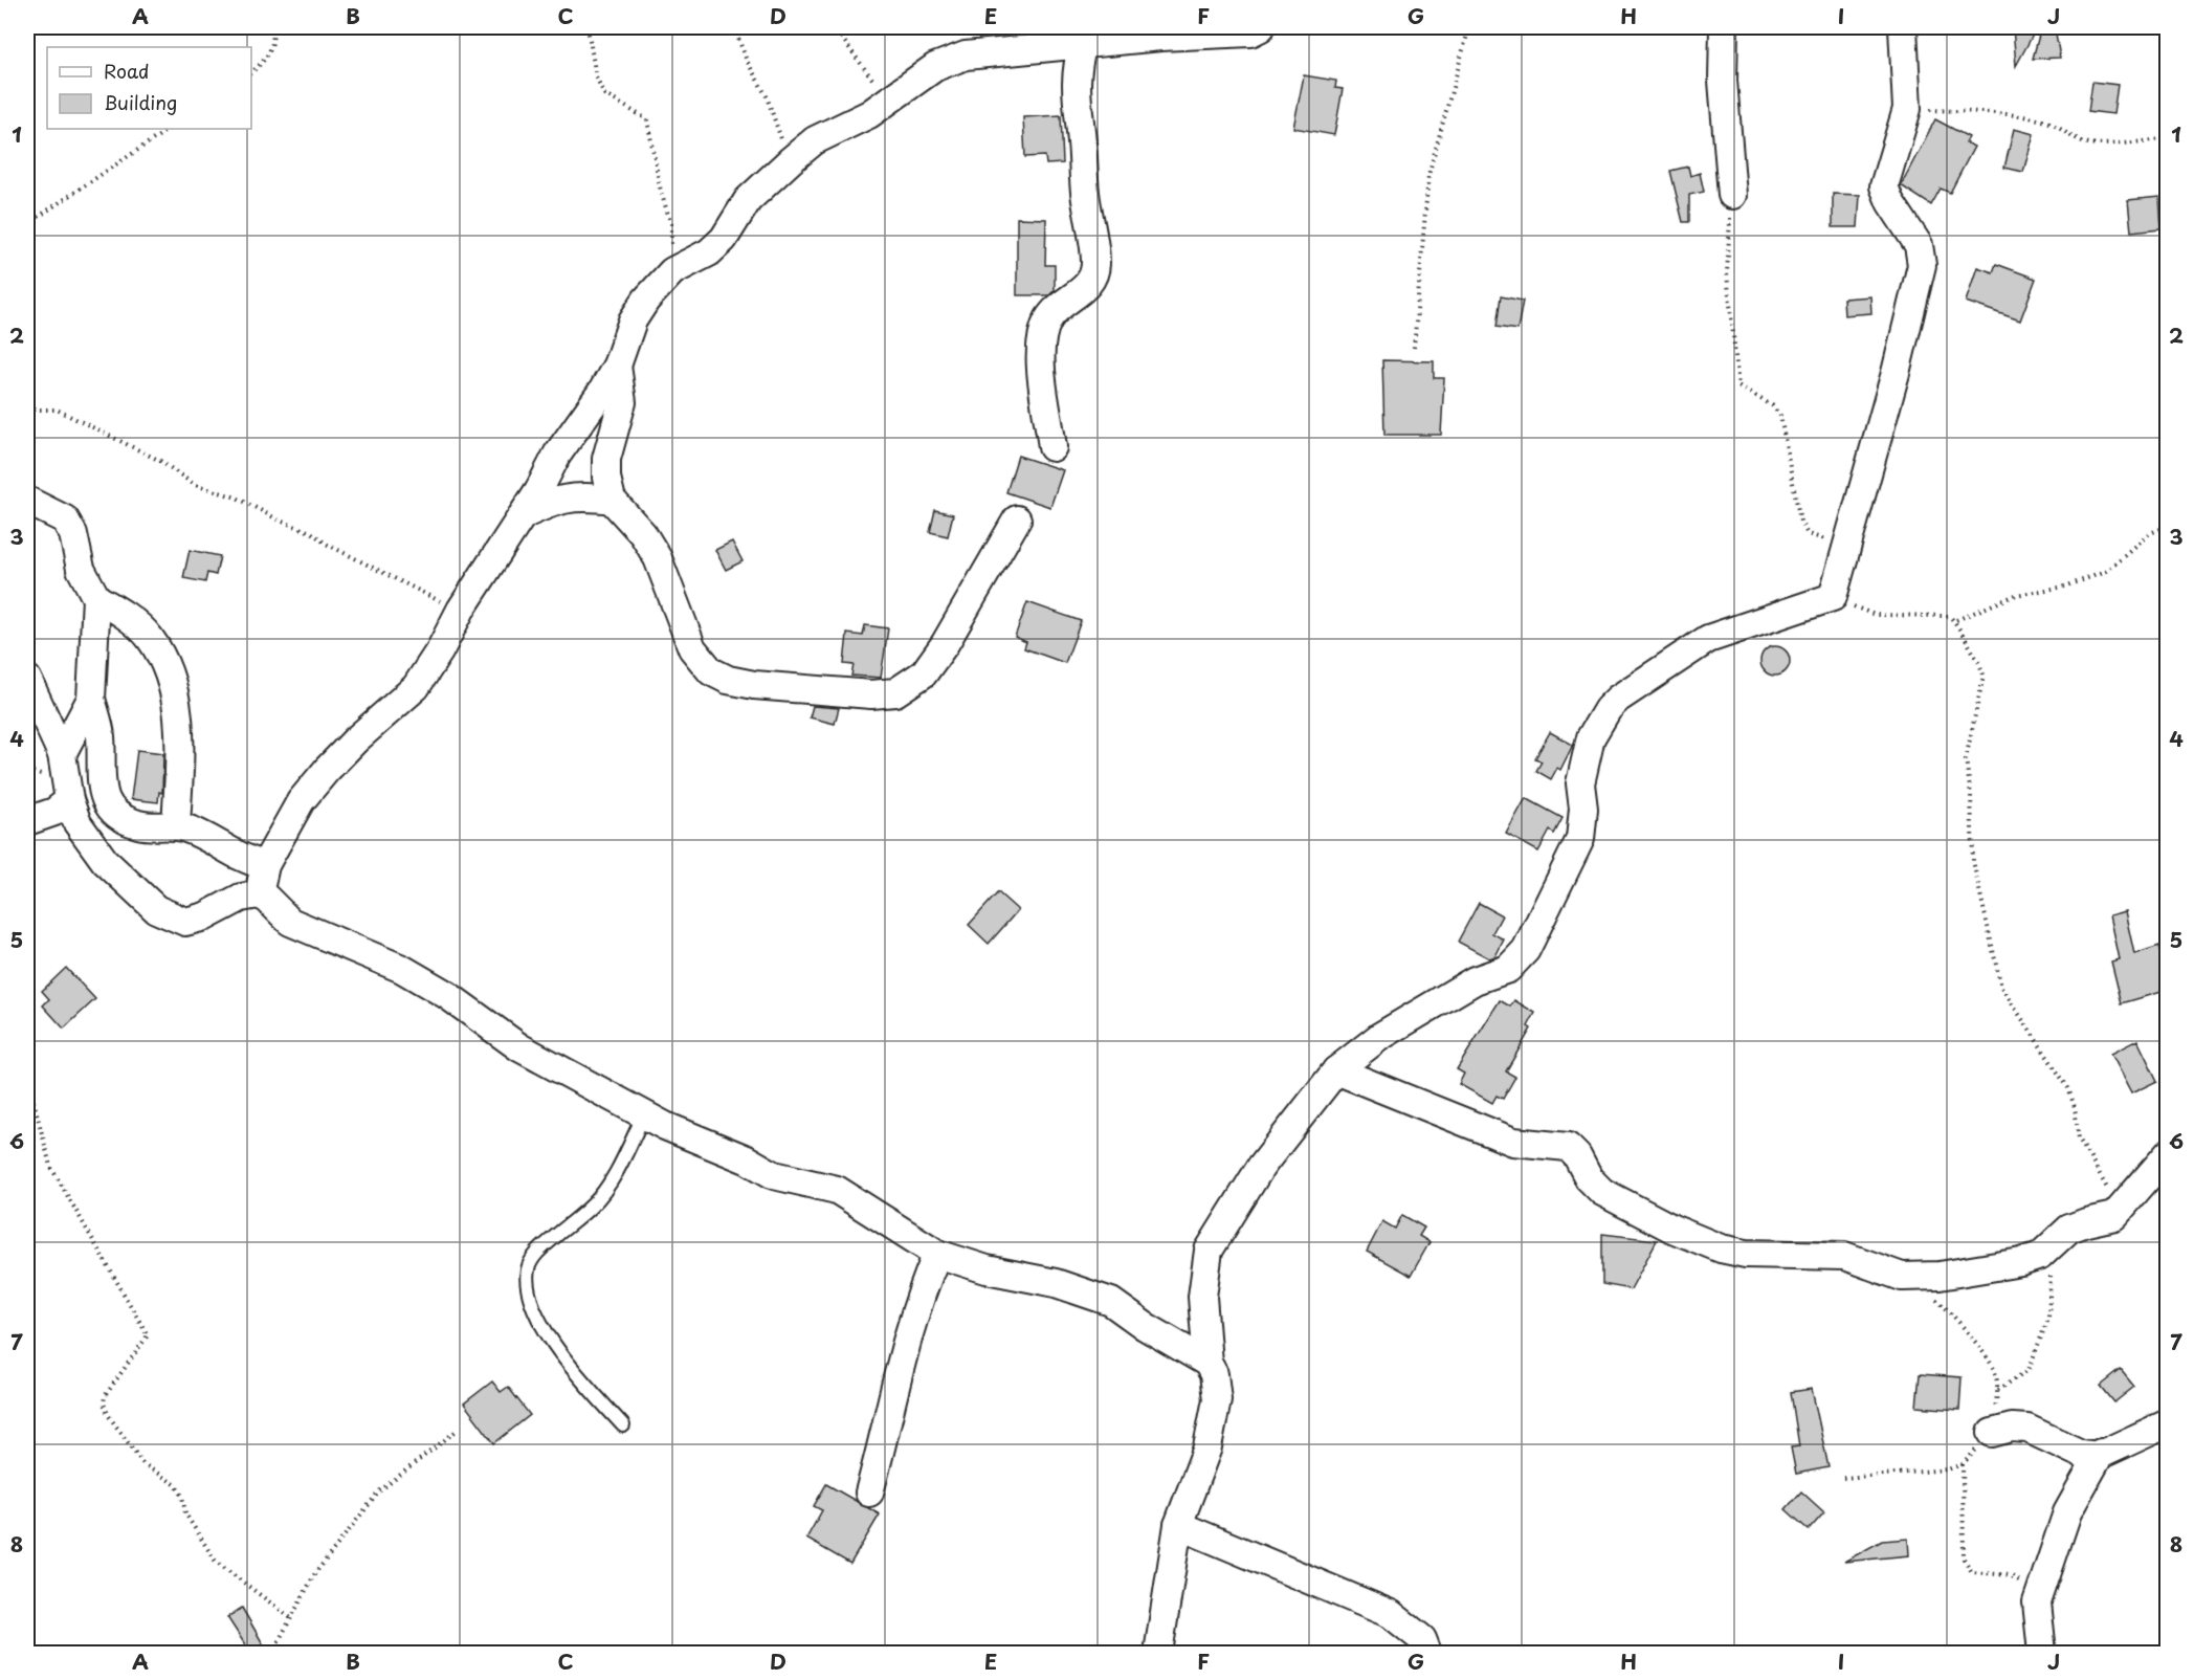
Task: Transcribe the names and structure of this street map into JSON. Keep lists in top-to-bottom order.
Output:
{
  "legend": ["Road", "Building"],
  "grid": {
    "columns": [
      "A",
      "B",
      "C",
      "D",
      "E",
      "F",
      "G",
      "H",
      "I",
      "J"
    ],
    "rows": [
      "1",
      "2",
      "3",
      "4",
      "5",
      "6",
      "7",
      "8"
    ]
  }
}
